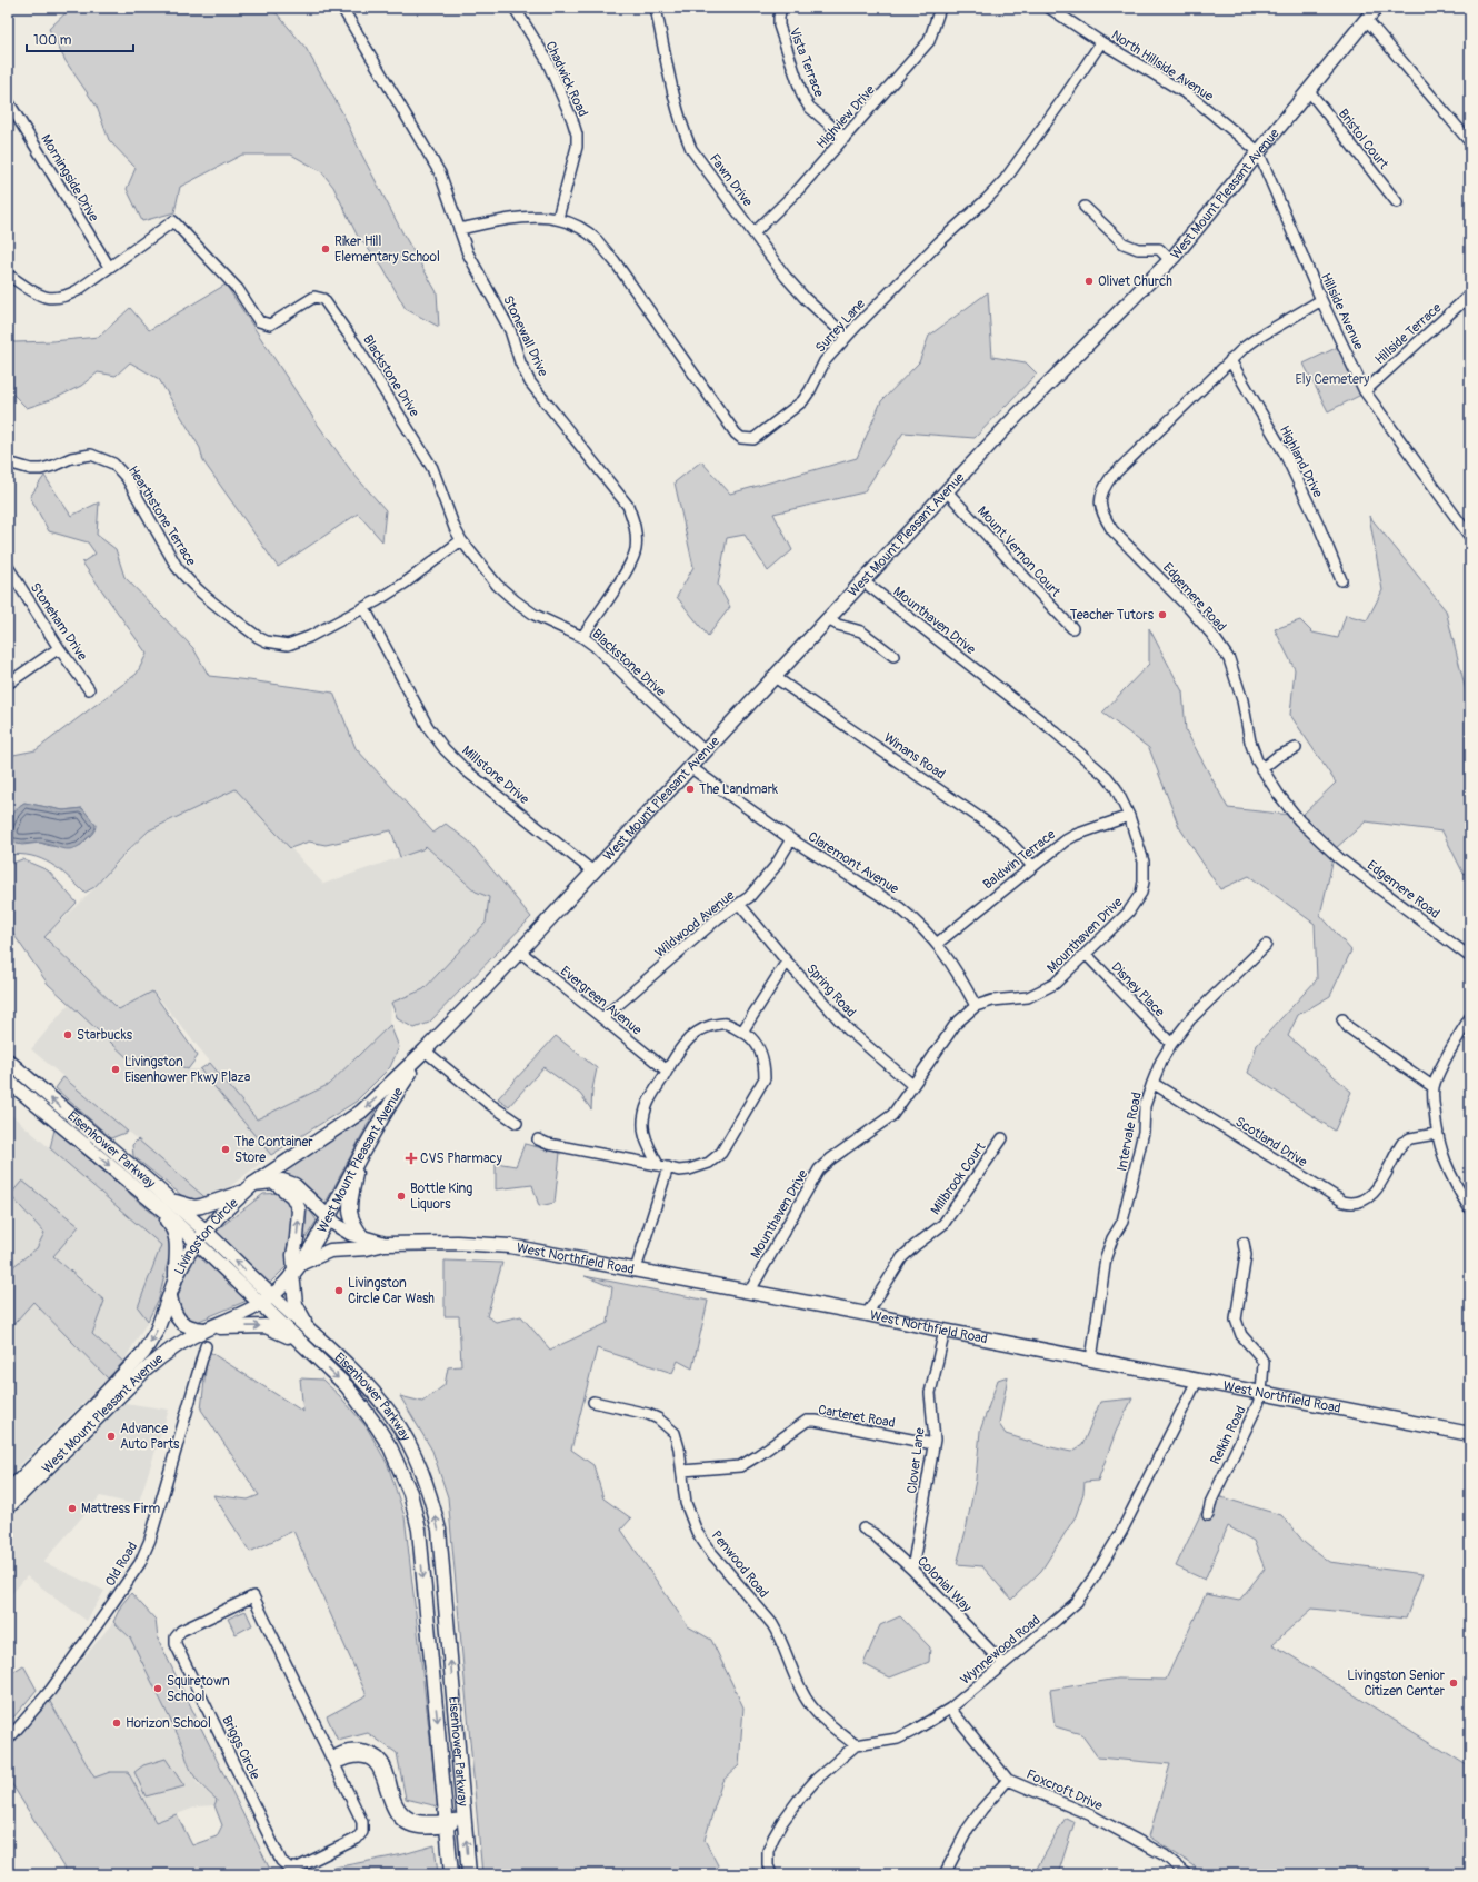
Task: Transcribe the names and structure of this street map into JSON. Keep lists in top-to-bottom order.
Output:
{
  "streets": {
    "main road": [
      "West Mount Pleasant Avenue",
      "Eisenhower Parkway",
      "Livingston Circle",
      "West Northfield Road"
    ],
    "street": [
      "Vista Terrace",
      "North Hillside Avenue",
      "Chadwick Road",
      "Highview Drive",
      "Bristol Court",
      "Morningside Drive",
      "Fawn Drive",
      "Hillside Avenue",
      "Surrey Lane",
      "Hillside Terrace",
      "Stonewall Drive",
      "Blackstone Drive",
      "Highland Drive",
      "Hearthstone Terrace",
      "Mount Vernon Court",
      "Edgemere Road",
      "Mounthaven Drive",
      "Stoneham Drive",
      "Winans Road",
      "Millstone Drive",
      "Baldwin Terrace",
      "Claremont Avenue",
      "Wildwood Avenue",
      "Disney Place",
      "Spring Road",
      "Evergreen Avenue",
      "Intervale Road",
      "Scotland Drive",
      "Millbrook Court",
      "Carteret Road",
      "Relkin Road",
      "Clover Lane",
      "Old Road",
      "Penwood Road",
      "Colonial Way",
      "Wynnewood Road",
      "Briggs Circle",
      "Foxcroft Drive"
    ]
  },
  "crossings": [
    ["Vista Terrace", "Highview Drive"],
    ["North Hillside Avenue", "West Mount Pleasant Avenue"],
    ["North Hillside Avenue", "Hillside Avenue"],
    ["North Hillside Avenue", "Surrey Lane"],
    ["Chadwick Road", "Surrey Lane"],
    ["Highview Drive", "Fawn Drive"],
    ["Bristol Court", "West Mount Pleasant Avenue"],
    ["Morningside Drive", "Blackstone Drive"],
    ["Fawn Drive", "Surrey Lane"],
    ["West Mount Pleasant Avenue", "Hillside Avenue"],
    ["West Mount Pleasant Avenue", "Blackstone Drive"],
    ["West Mount Pleasant Avenue", "Mount Vernon Court"],
    ["West Mount Pleasant Avenue", "Mounthaven Drive"],
    ["West Mount Pleasant Avenue", "Winans Road"],
    ["West Mount Pleasant Avenue", "Millstone Drive"],
    ["West Mount Pleasant Avenue", "Claremont Avenue"],
    ["West Mount Pleasant Avenue", "Evergreen Avenue"],
    ["West Mount Pleasant Avenue", "Livingston Circle"],
    ["Hillside Avenue", "Hillside Terrace"],
    ["Hillside Avenue", "Edgemere Road"],
    ["Surrey Lane", "Stonewall Drive"],
    ["Stonewall Drive", "Blackstone Drive"],
    ["Blackstone Drive", "Hearthstone Terrace"],
    ["Highland Drive", "Edgemere Road"],
    ["Hearthstone Terrace", "Millstone Drive"],
    ["Mounthaven Drive", "Baldwin Terrace"],
    ["Mounthaven Drive", "Claremont Avenue"],
    ["Mounthaven Drive", "Disney Place"],
    ["Mounthaven Drive", "Spring Road"],
    ["Mounthaven Drive", "West Northfield Road"],
    ["Winans Road", "Baldwin Terrace"],
    ["Baldwin Terrace", "Claremont Avenue"],
    ["Claremont Avenue", "Wildwood Avenue"],
    ["Wildwood Avenue", "Spring Road"],
    ["Wildwood Avenue", "Evergreen Avenue"],
    ["Disney Place", "Intervale Road"],
    ["Intervale Road", "Scotland Drive"],
    ["Intervale Road", "West Northfield Road"],
    ["Eisenhower Parkway", "Livingston Circle"],
    ["Millbrook Court", "West Northfield Road"],
    ["West Northfield Road", "Relkin Road"],
    ["West Northfield Road", "Clover Lane"],
    ["West Northfield Road", "Wynnewood Road"],
    ["Carteret Road", "Clover Lane"],
    ["Carteret Road", "Penwood Road"],
    ["Clover Lane", "Colonial Way"],
    ["Penwood Road", "Wynnewood Road"],
    ["Colonial Way", "Wynnewood Road"],
    ["Wynnewood Road", "Foxcroft Drive"]
  ],
  "parks": ["Ely Cemetery"],
  "places": {
    "other": [
      "Riker Hill Elementary School",
      "Olivet Church",
      "Teacher Tutors",
      "The Landmark",
      "Starbucks",
      "Livingston Eisenhower Pkwy Plaza",
      "The Container Store",
      "Bottle King Liquors",
      "Livingston Circle Car Wash",
      "Advance Auto Parts",
      "Mattress Firm",
      "Livingston Senior Citizen Center",
      "Squiretown School",
      "Horizon School"
    ],
    "health": ["CVS Pharmacy"]
  },
  "scale_bar": "100 m"
}
